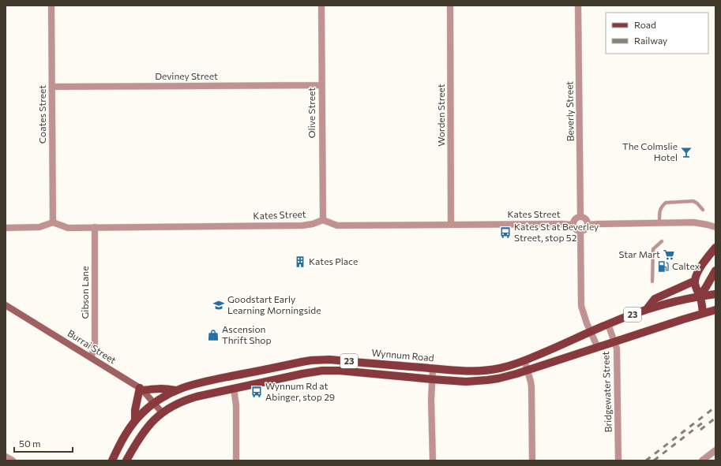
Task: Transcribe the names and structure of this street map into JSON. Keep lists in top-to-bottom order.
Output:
{
  "streets": {
    "main road": ["23", "Wynnum Road"],
    "street": [
      "Deviney Street",
      "Beverly Street",
      "Olive Street",
      "Coates Street",
      "Worden Street",
      "Kates Street",
      "Gibson Lane",
      "Burrai Street",
      "Bridgewater Street"
    ]
  },
  "crossings": [
    ["Deviney Street", "Olive Street"],
    ["Deviney Street", "Coates Street"],
    ["Beverly Street", "Kates Street"],
    ["Olive Street", "Kates Street"],
    ["Coates Street", "Kates Street"],
    ["Worden Street", "Kates Street"],
    ["Kates Street", "Gibson Lane"],
    ["Gibson Lane", "Burrai Street"],
    ["23", "Burrai Street"],
    ["23", "Bridgewater Street"],
    ["Burrai Street", "Wynnum Road"],
    ["Wynnum Road", "Bridgewater Street"]
  ],
  "places": {
    "bar": ["The Colmslie Hotel"],
    "bus stop": ["Kates St at Beverley Street, stop 52", "Wynnum Rd at Abinger, stop 29"],
    "supermarket": ["Star Mart"],
    "building": ["Kates Place"],
    "fuel station": ["Caltex"],
    "school or university": ["Goodstart Early Learning Morningside"],
    "shop": ["Ascension Thrift Shop"]
  },
  "legend": ["Road", "Railway"],
  "scale_bar": "50 m"
}
